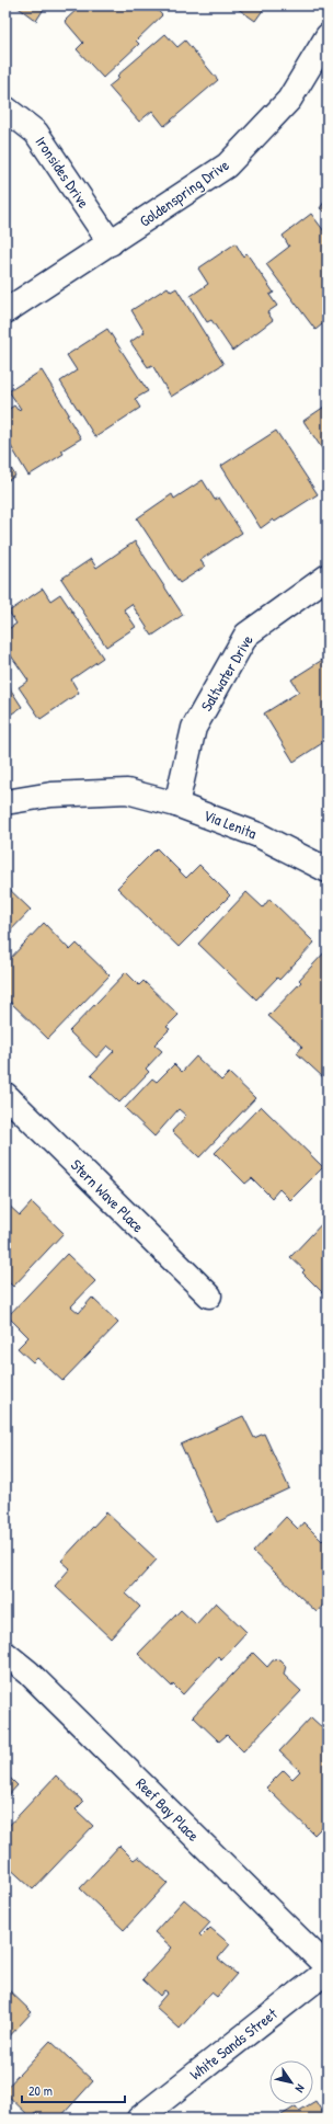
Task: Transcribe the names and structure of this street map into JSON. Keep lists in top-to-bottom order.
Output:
{
  "streets": {
    "street": [
      "Ironsides Drive",
      "Goldenspring Drive",
      "Saltwater Drive",
      "Via Lenita",
      "Stern Wave Place",
      "Reef Bay Place",
      "White Sands Street"
    ]
  },
  "crossings": [
    ["Ironsides Drive", "Goldenspring Drive"],
    ["Saltwater Drive", "Via Lenita"],
    ["Reef Bay Place", "White Sands Street"]
  ],
  "scale_bar": "20 m",
  "north": "bottom right"
}
